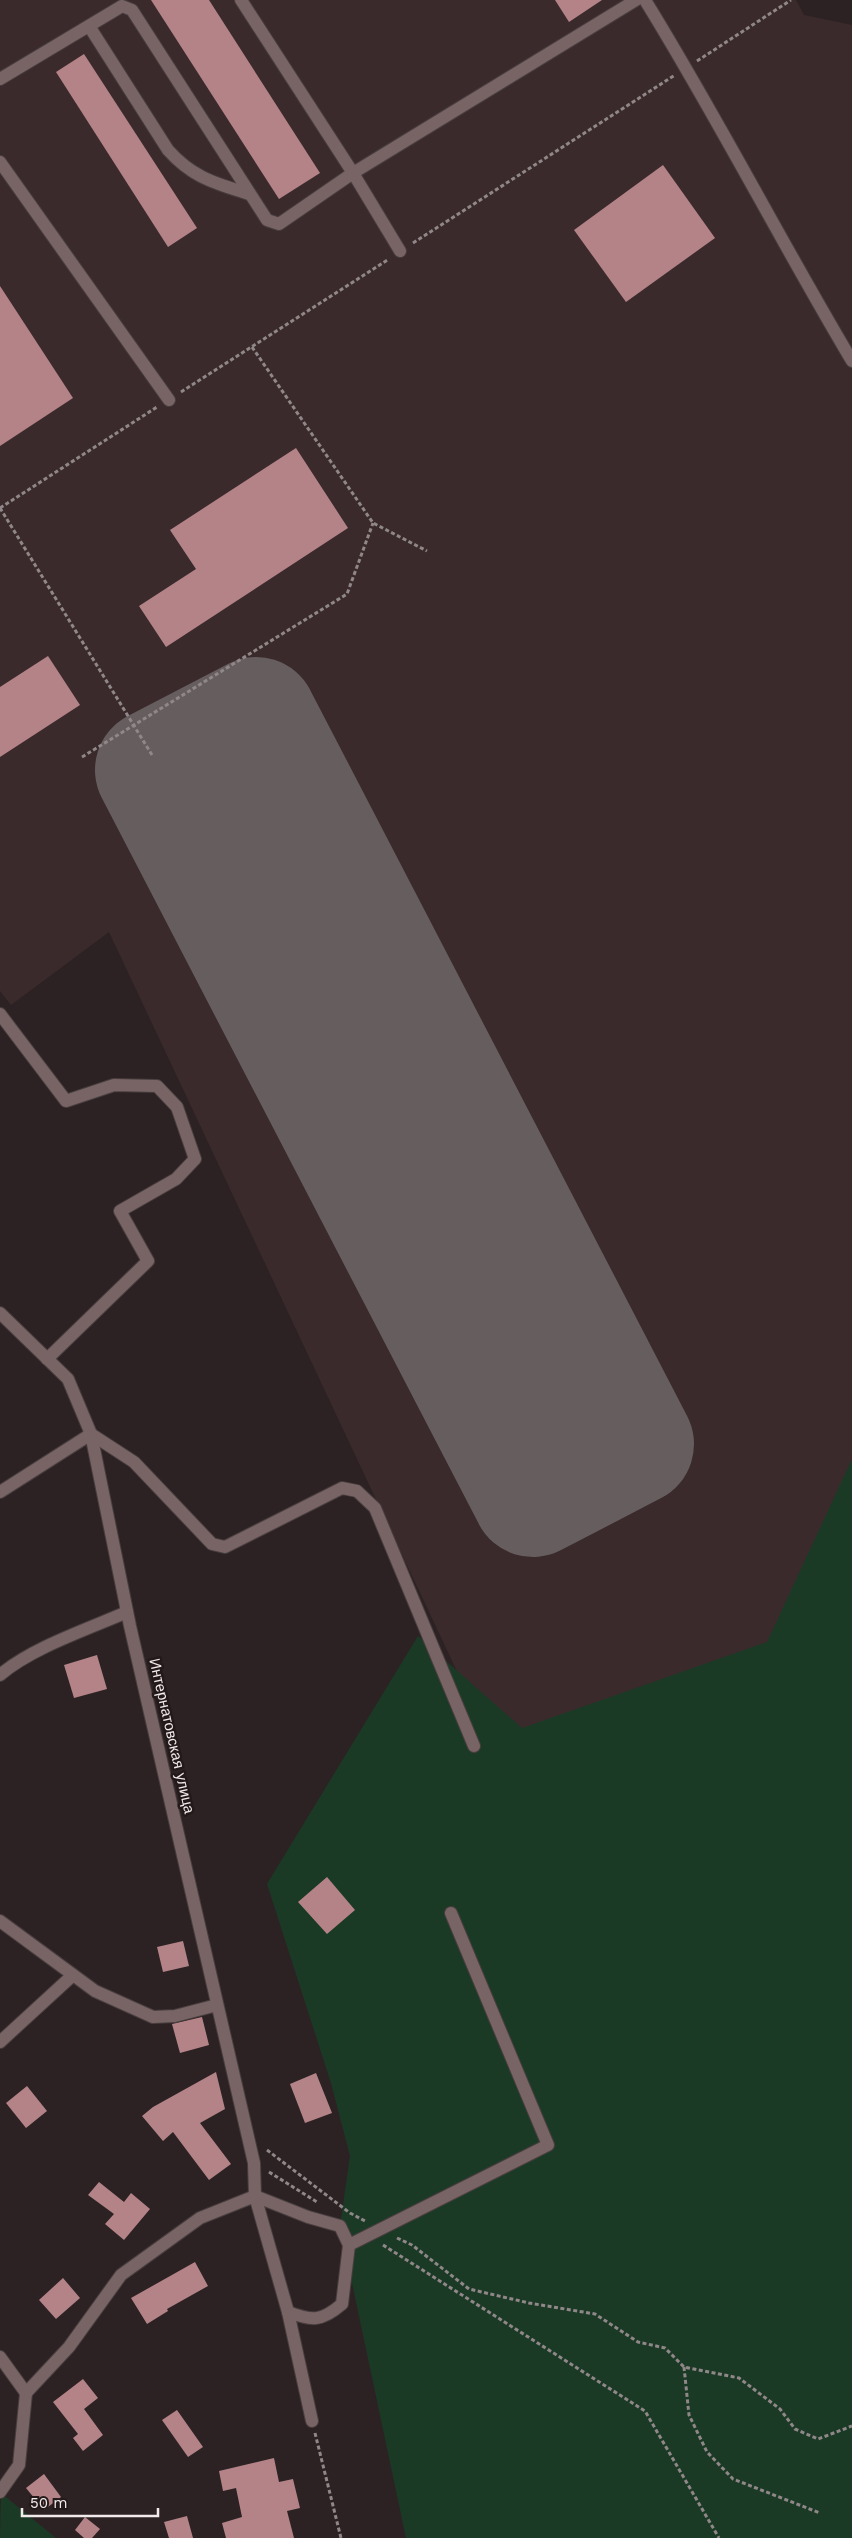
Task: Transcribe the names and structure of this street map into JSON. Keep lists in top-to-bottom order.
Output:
{
  "streets": {
    "street": ["Интернатовская улица"]
  },
  "scale_bar": "50 m"
}
